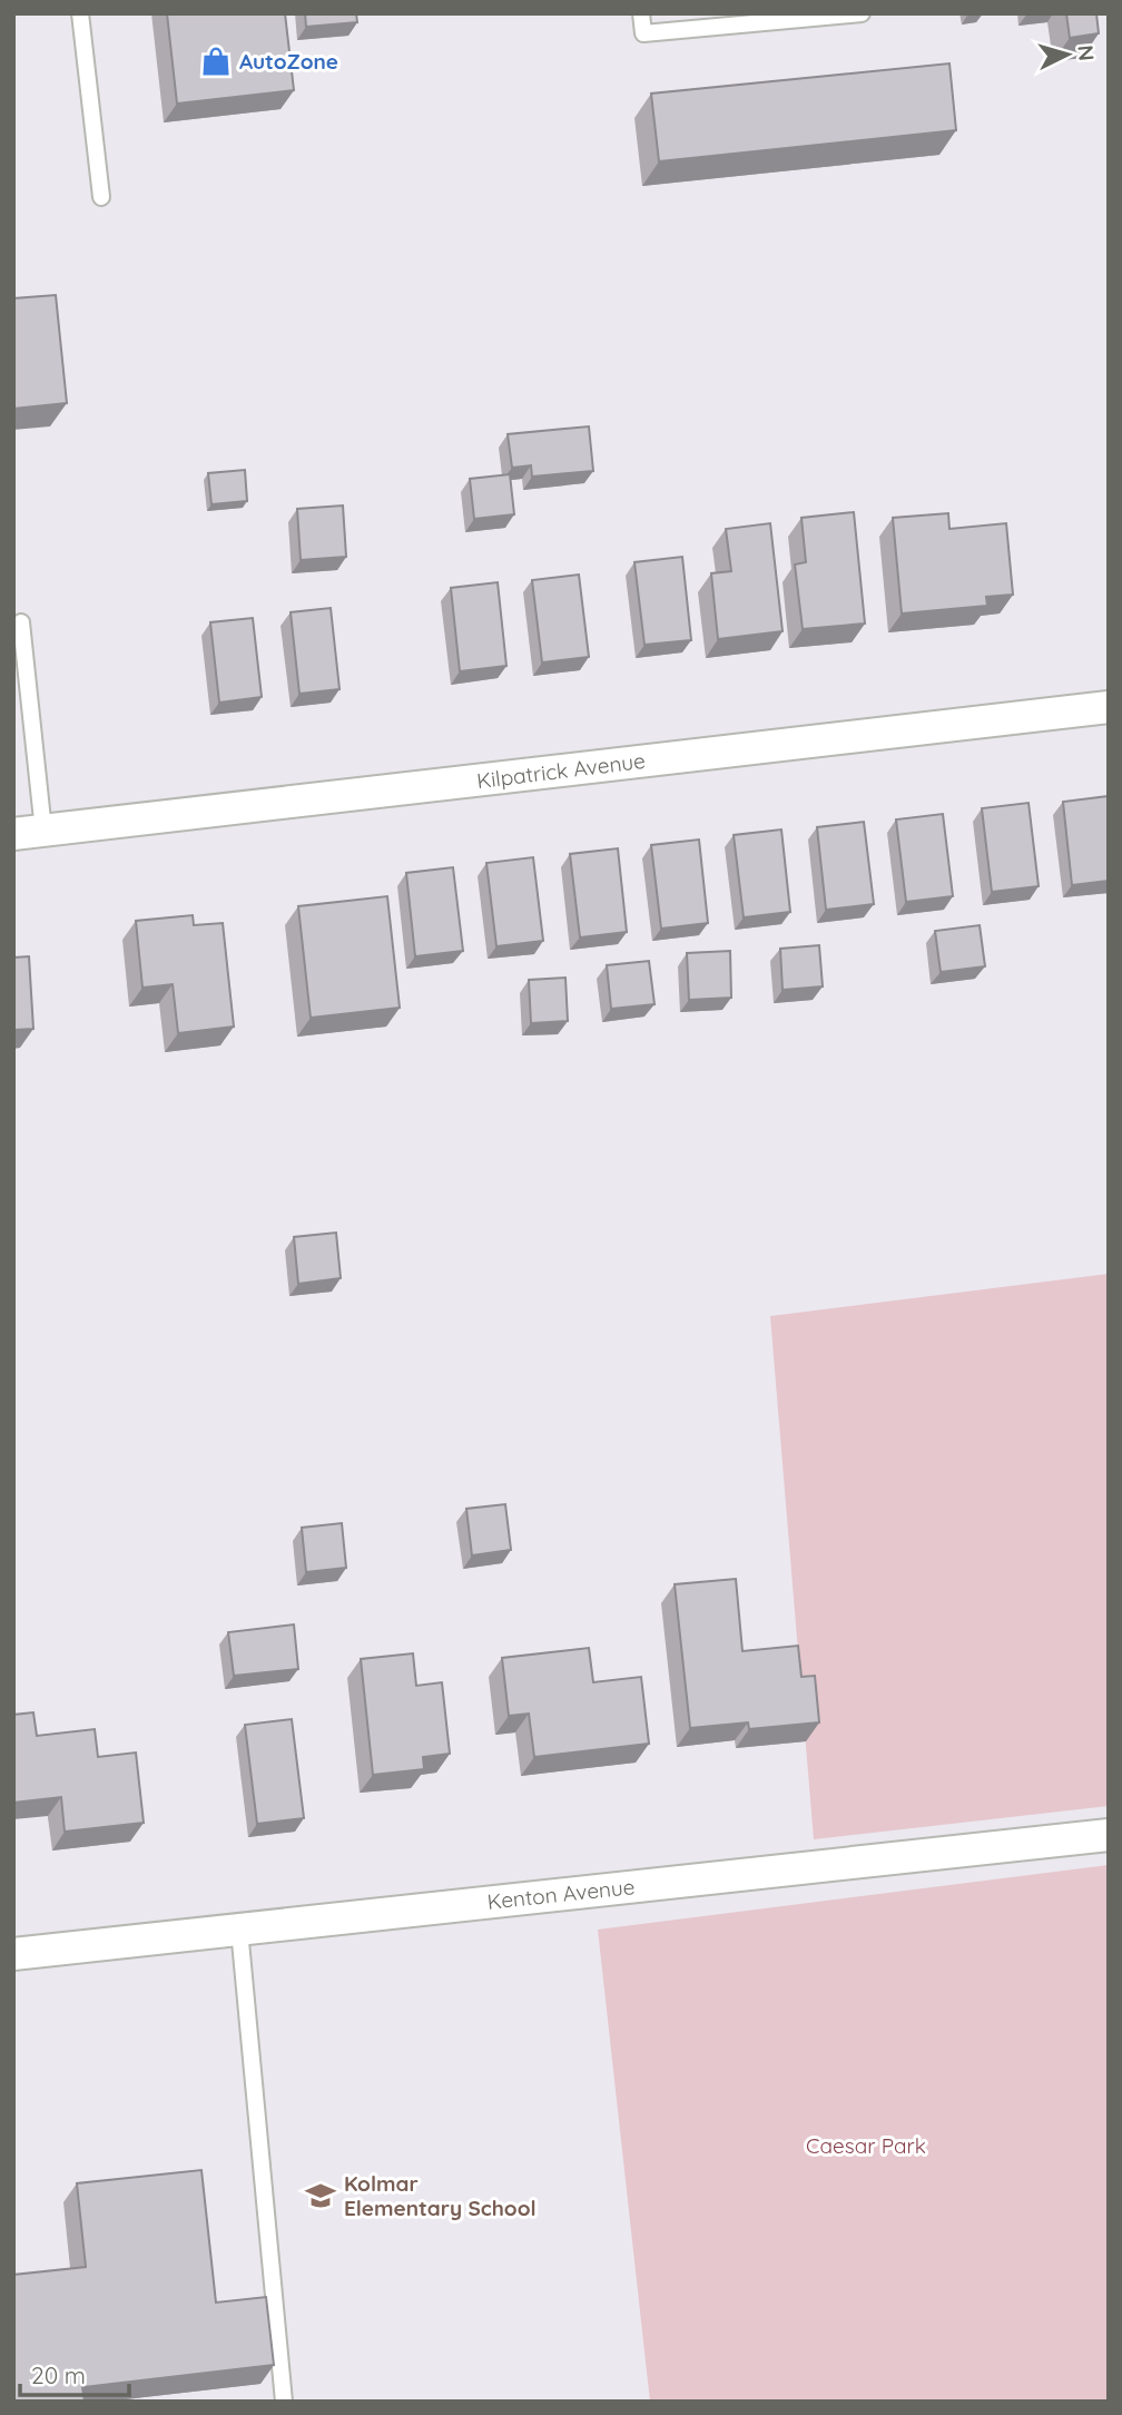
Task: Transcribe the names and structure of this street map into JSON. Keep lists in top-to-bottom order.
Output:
{
  "streets": {
    "street": ["Kilpatrick Avenue", "Kenton Avenue"]
  },
  "parks": ["Caesar Park"],
  "places": {
    "shop": ["AutoZone"],
    "school or university": ["Kolmar Elementary School"]
  },
  "scale_bar": "20 m",
  "north": "right"
}
